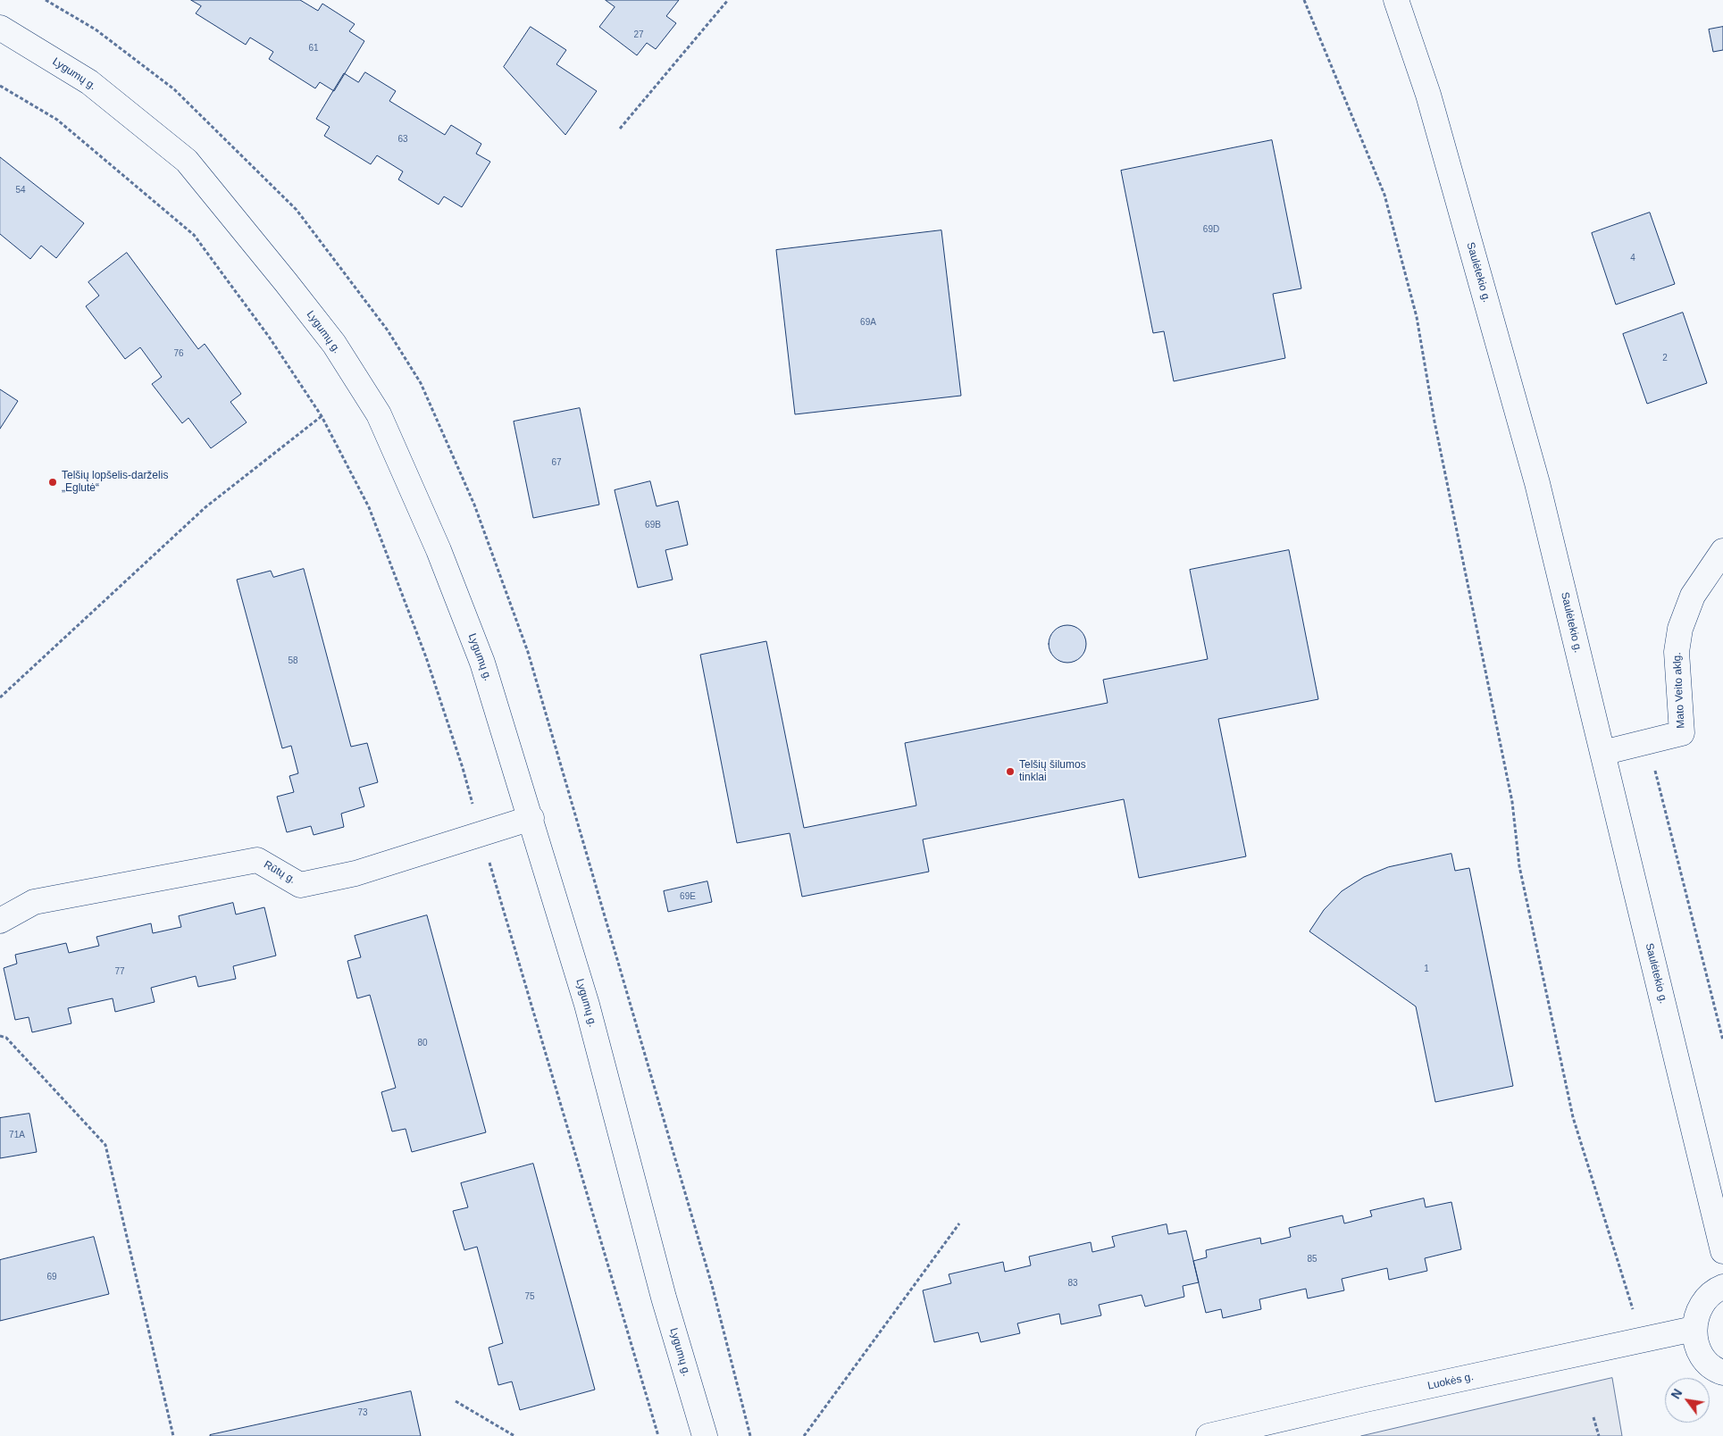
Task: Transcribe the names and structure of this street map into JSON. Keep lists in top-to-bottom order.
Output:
{
  "streets": {
    "street": [
      "Lygumų g.",
      "Saulėtekio g.",
      "Mato Veito aklg.",
      "Rūtų g.",
      "Luokės g."
    ]
  },
  "crossings": [
    ["Lygumų g.", "Rūtų g."],
    ["Saulėtekio g.", "Mato Veito aklg."]
  ],
  "places": ["Telšių lopšelis-darželis „Eglutė“", "Telšių šilumos tinklai"],
  "house_numbers": [
    "27",
    "61",
    "63",
    "54",
    "69D",
    "4",
    "69A",
    "76",
    "2",
    "67",
    "69B",
    "58",
    "69E",
    "1",
    "77",
    "80",
    "71A",
    "85",
    "69",
    "83",
    "75",
    "73"
  ],
  "north": "top left"
}
